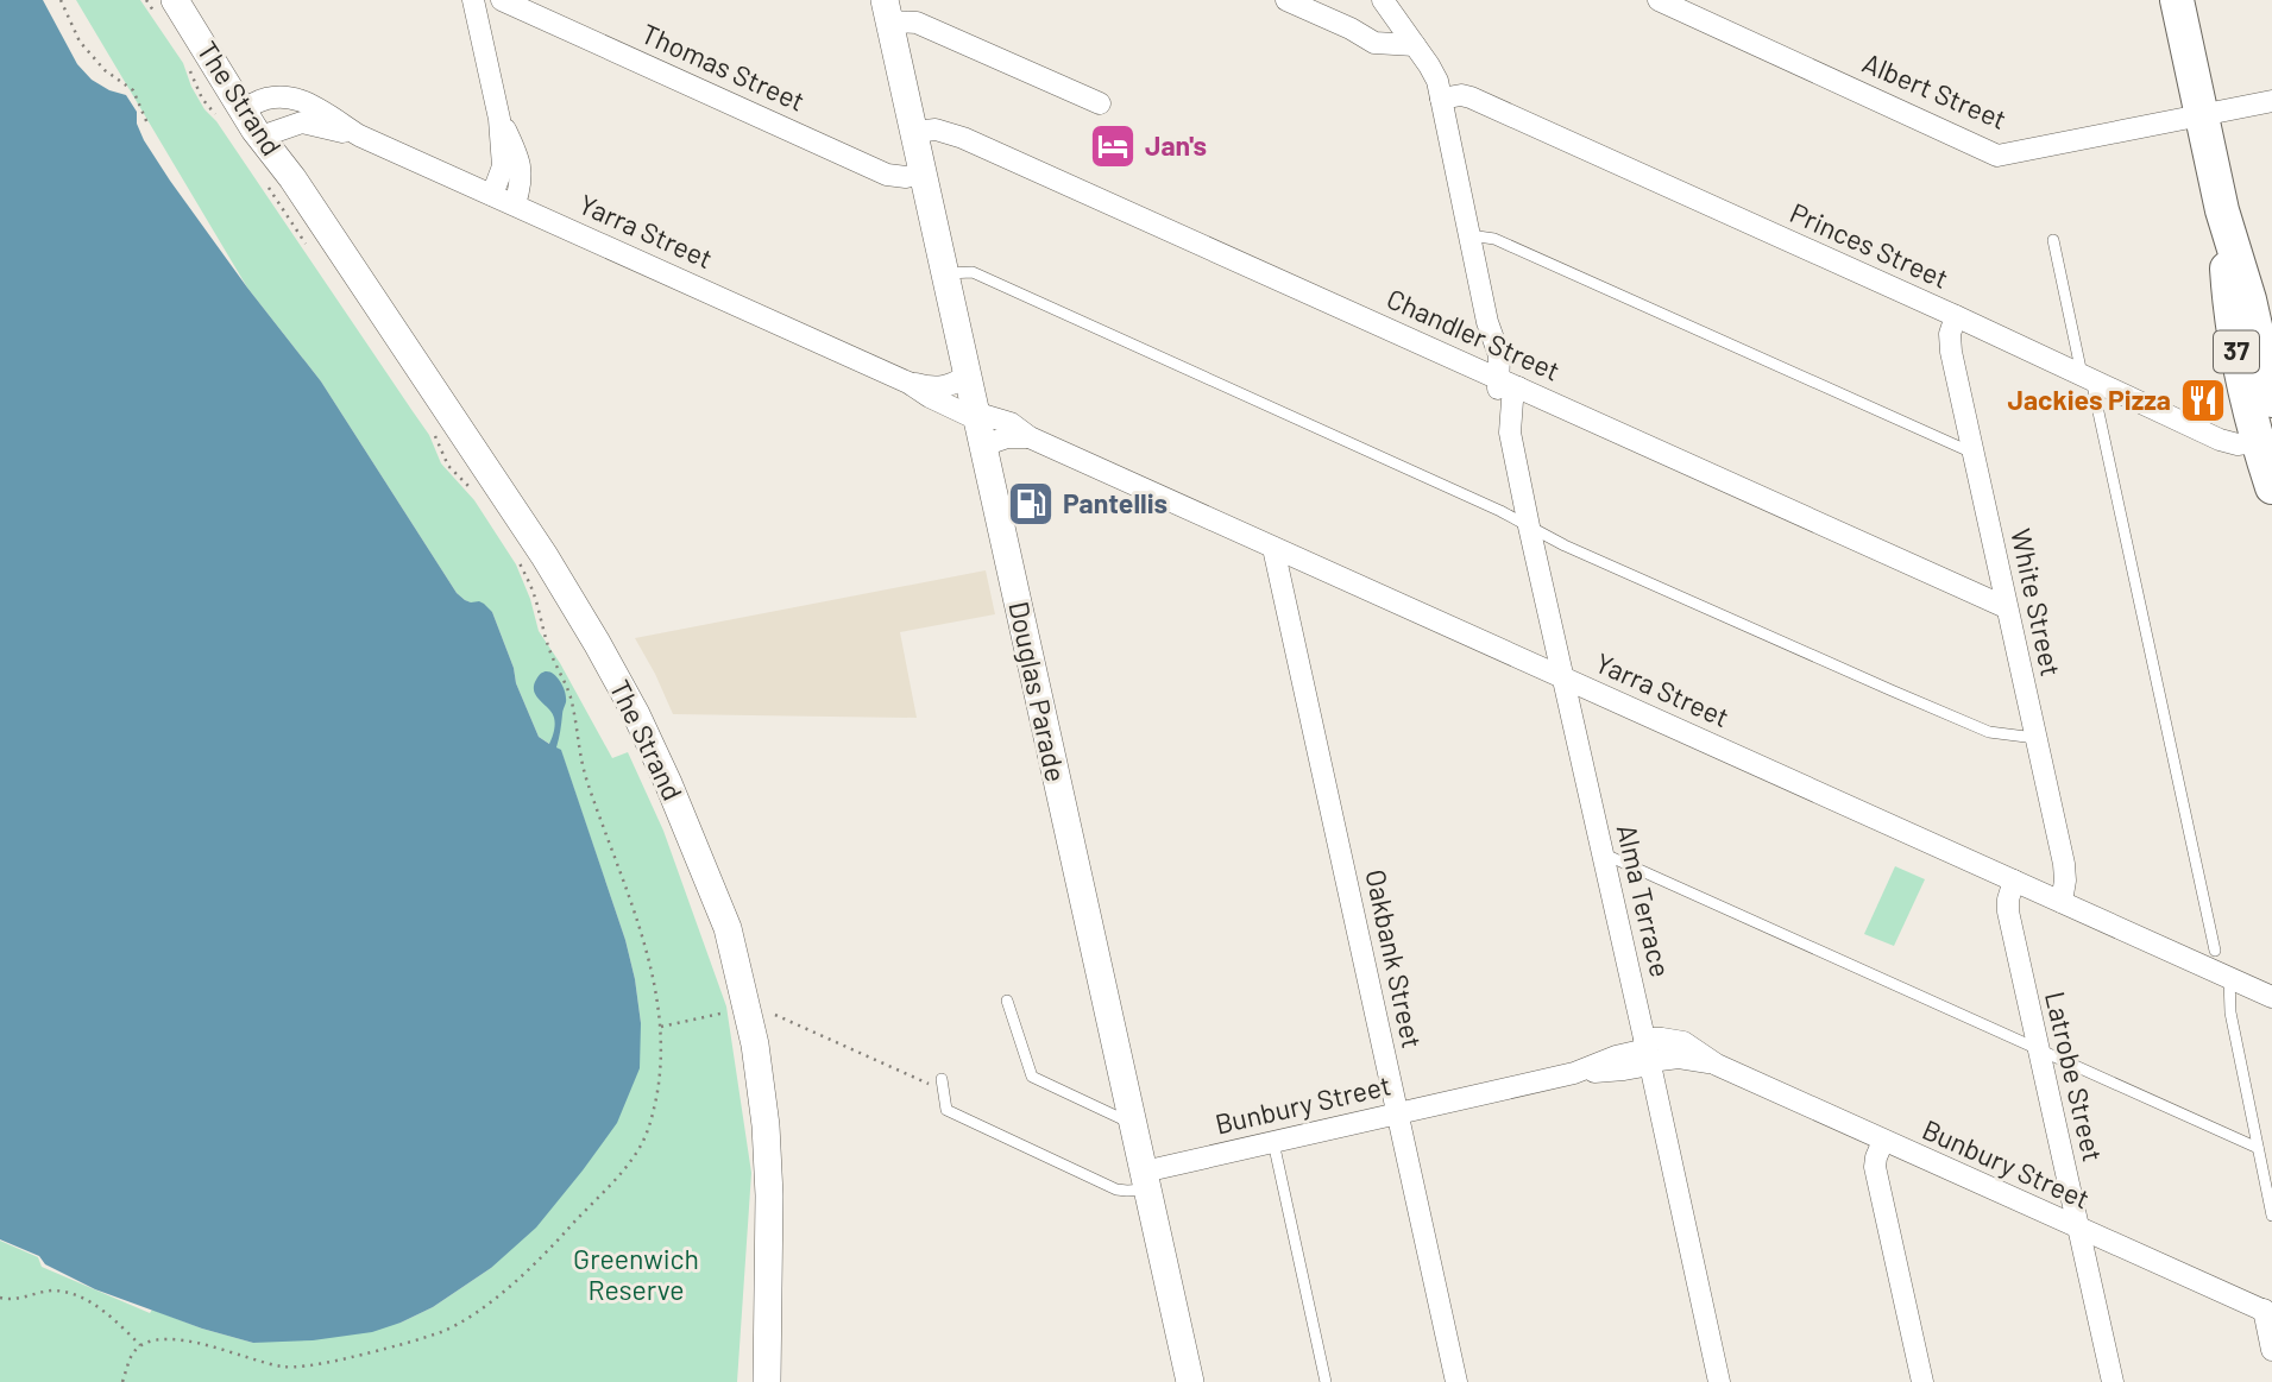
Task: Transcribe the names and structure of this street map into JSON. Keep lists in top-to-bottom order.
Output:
{
  "streets": {
    "main road": ["37"],
    "street": [
      "Thomas Street",
      "Albert Street",
      "The Strand",
      "Yarra Street",
      "Princes Street",
      "Chandler Street",
      "White Street",
      "Douglas Parade",
      "Alma Terrace",
      "Oakbank Street",
      "Latrobe Street",
      "Bunbury Street"
    ]
  },
  "crossings": [
    ["Thomas Street", "Douglas Parade"],
    ["Albert Street", "37"],
    ["The Strand", "Yarra Street"],
    ["Yarra Street", "White Street"],
    ["Yarra Street", "Douglas Parade"],
    ["Yarra Street", "Alma Terrace"],
    ["Yarra Street", "Oakbank Street"],
    ["Yarra Street", "Latrobe Street"],
    ["Princes Street", "37"],
    ["Princes Street", "White Street"],
    ["Princes Street", "Alma Terrace"],
    ["Chandler Street", "White Street"],
    ["Chandler Street", "Douglas Parade"],
    ["Chandler Street", "Alma Terrace"],
    ["Douglas Parade", "Bunbury Street"],
    ["Alma Terrace", "Bunbury Street"],
    ["Oakbank Street", "Bunbury Street"],
    ["Latrobe Street", "Bunbury Street"]
  ],
  "parks": ["Greenwich Reserve"],
  "places": {
    "hotel": ["Jan's"],
    "restaurant": ["Jackies Pizza"],
    "fuel station": ["Pantellis"]
  }
}
